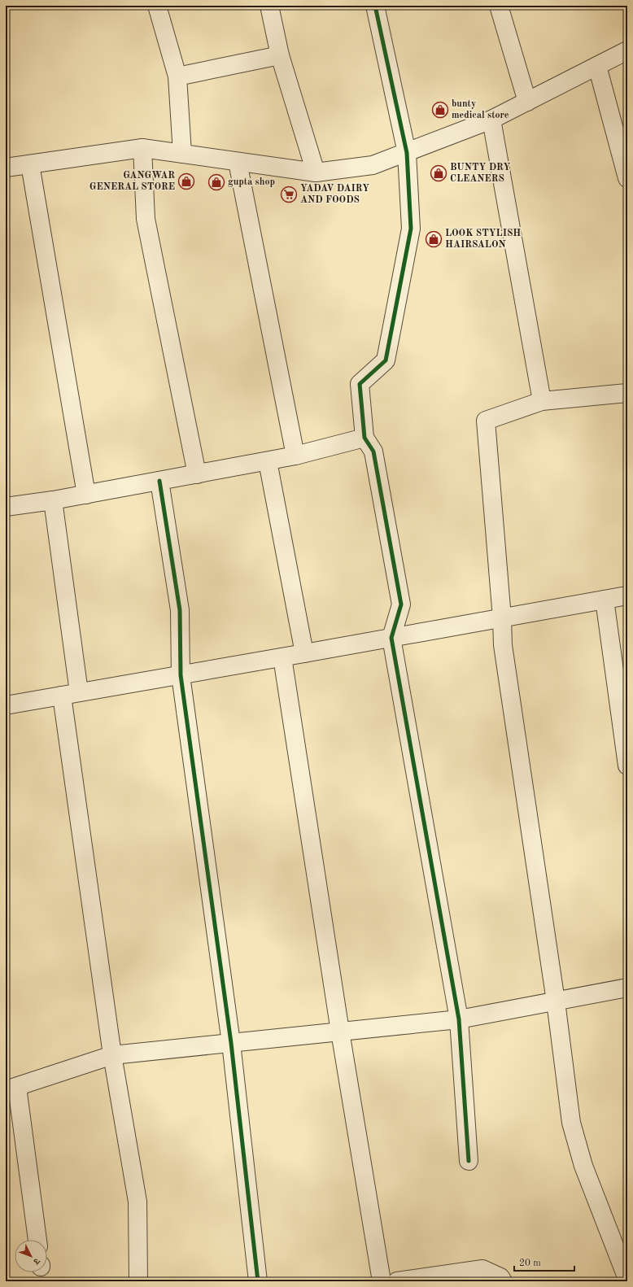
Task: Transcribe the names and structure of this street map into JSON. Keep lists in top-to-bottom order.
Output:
{
  "places": {
    "shop": [
      "bunty medical store",
      "BUNTY DRY CLEANERS",
      "GANGWAR GENERAL STORE",
      "gupta shop",
      "LOOK STYLISH HAIRSALON"
    ],
    "supermarket": ["YADAV DAIRY AND FOODS"]
  },
  "scale_bar": "20 m",
  "north": "bottom right"
}
